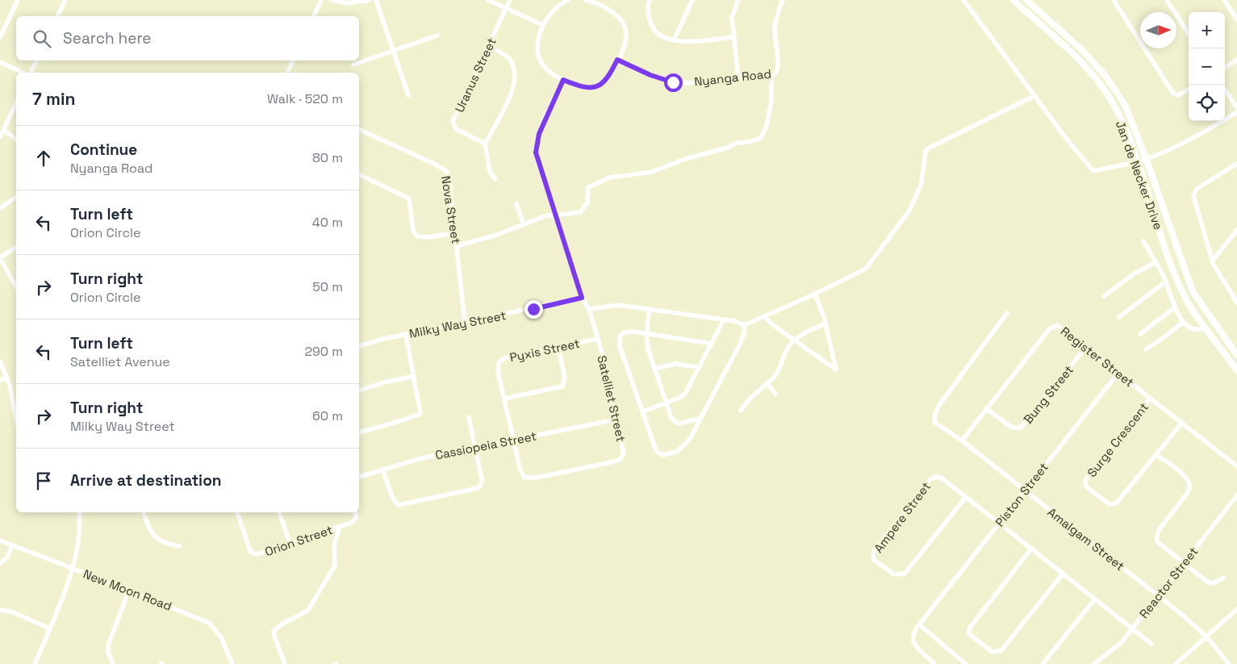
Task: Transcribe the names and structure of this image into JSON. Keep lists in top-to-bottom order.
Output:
{
  "streets": {
    "main road": ["Jan de Necker Drive"],
    "street": [
      "Uranus Street",
      "Nyanga Road",
      "Nova Street",
      "Milky Way Street",
      "Pyxis Street",
      "Register Street",
      "Bung Street",
      "Satelliet Street",
      "Surge Crescent",
      "Cassiopeia Street",
      "Piston Street",
      "Ampere Street",
      "Amalgam Street",
      "Orion Street",
      "Reactor Street",
      "New Moon Road"
    ]
  },
  "crossings": [
    ["Nova Street", "Milky Way Street"],
    ["Milky Way Street", "Satelliet Street"],
    ["Pyxis Street", "Satelliet Street"],
    ["Pyxis Street", "Cassiopeia Street"],
    ["Register Street", "Bung Street"],
    ["Register Street", "Surge Crescent"],
    ["Register Street", "Piston Street"],
    ["Register Street", "Amalgam Street"],
    ["Satelliet Street", "Cassiopeia Street"],
    ["Piston Street", "Ampere Street"],
    ["Piston Street", "Amalgam Street"],
    ["Ampere Street", "Reactor Street"],
    ["Amalgam Street", "Reactor Street"]
  ],
  "north": "right",
  "page": {
    "map_buttons": ["+", "−"],
    "search": "Search here",
    "heading": ["7 min", "Walk · 520 m"],
    "list": [
      ["Continue", "Nyanga Road", "80 m"],
      ["Turn left", "Orion Circle", "40 m"],
      ["Turn right", "Orion Circle", "50 m"],
      ["Turn left", "Satelliet Avenue", "290 m"],
      ["Turn right", "Milky Way Street", "60 m"],
      "Arrive at destination"
    ]
  }
}
